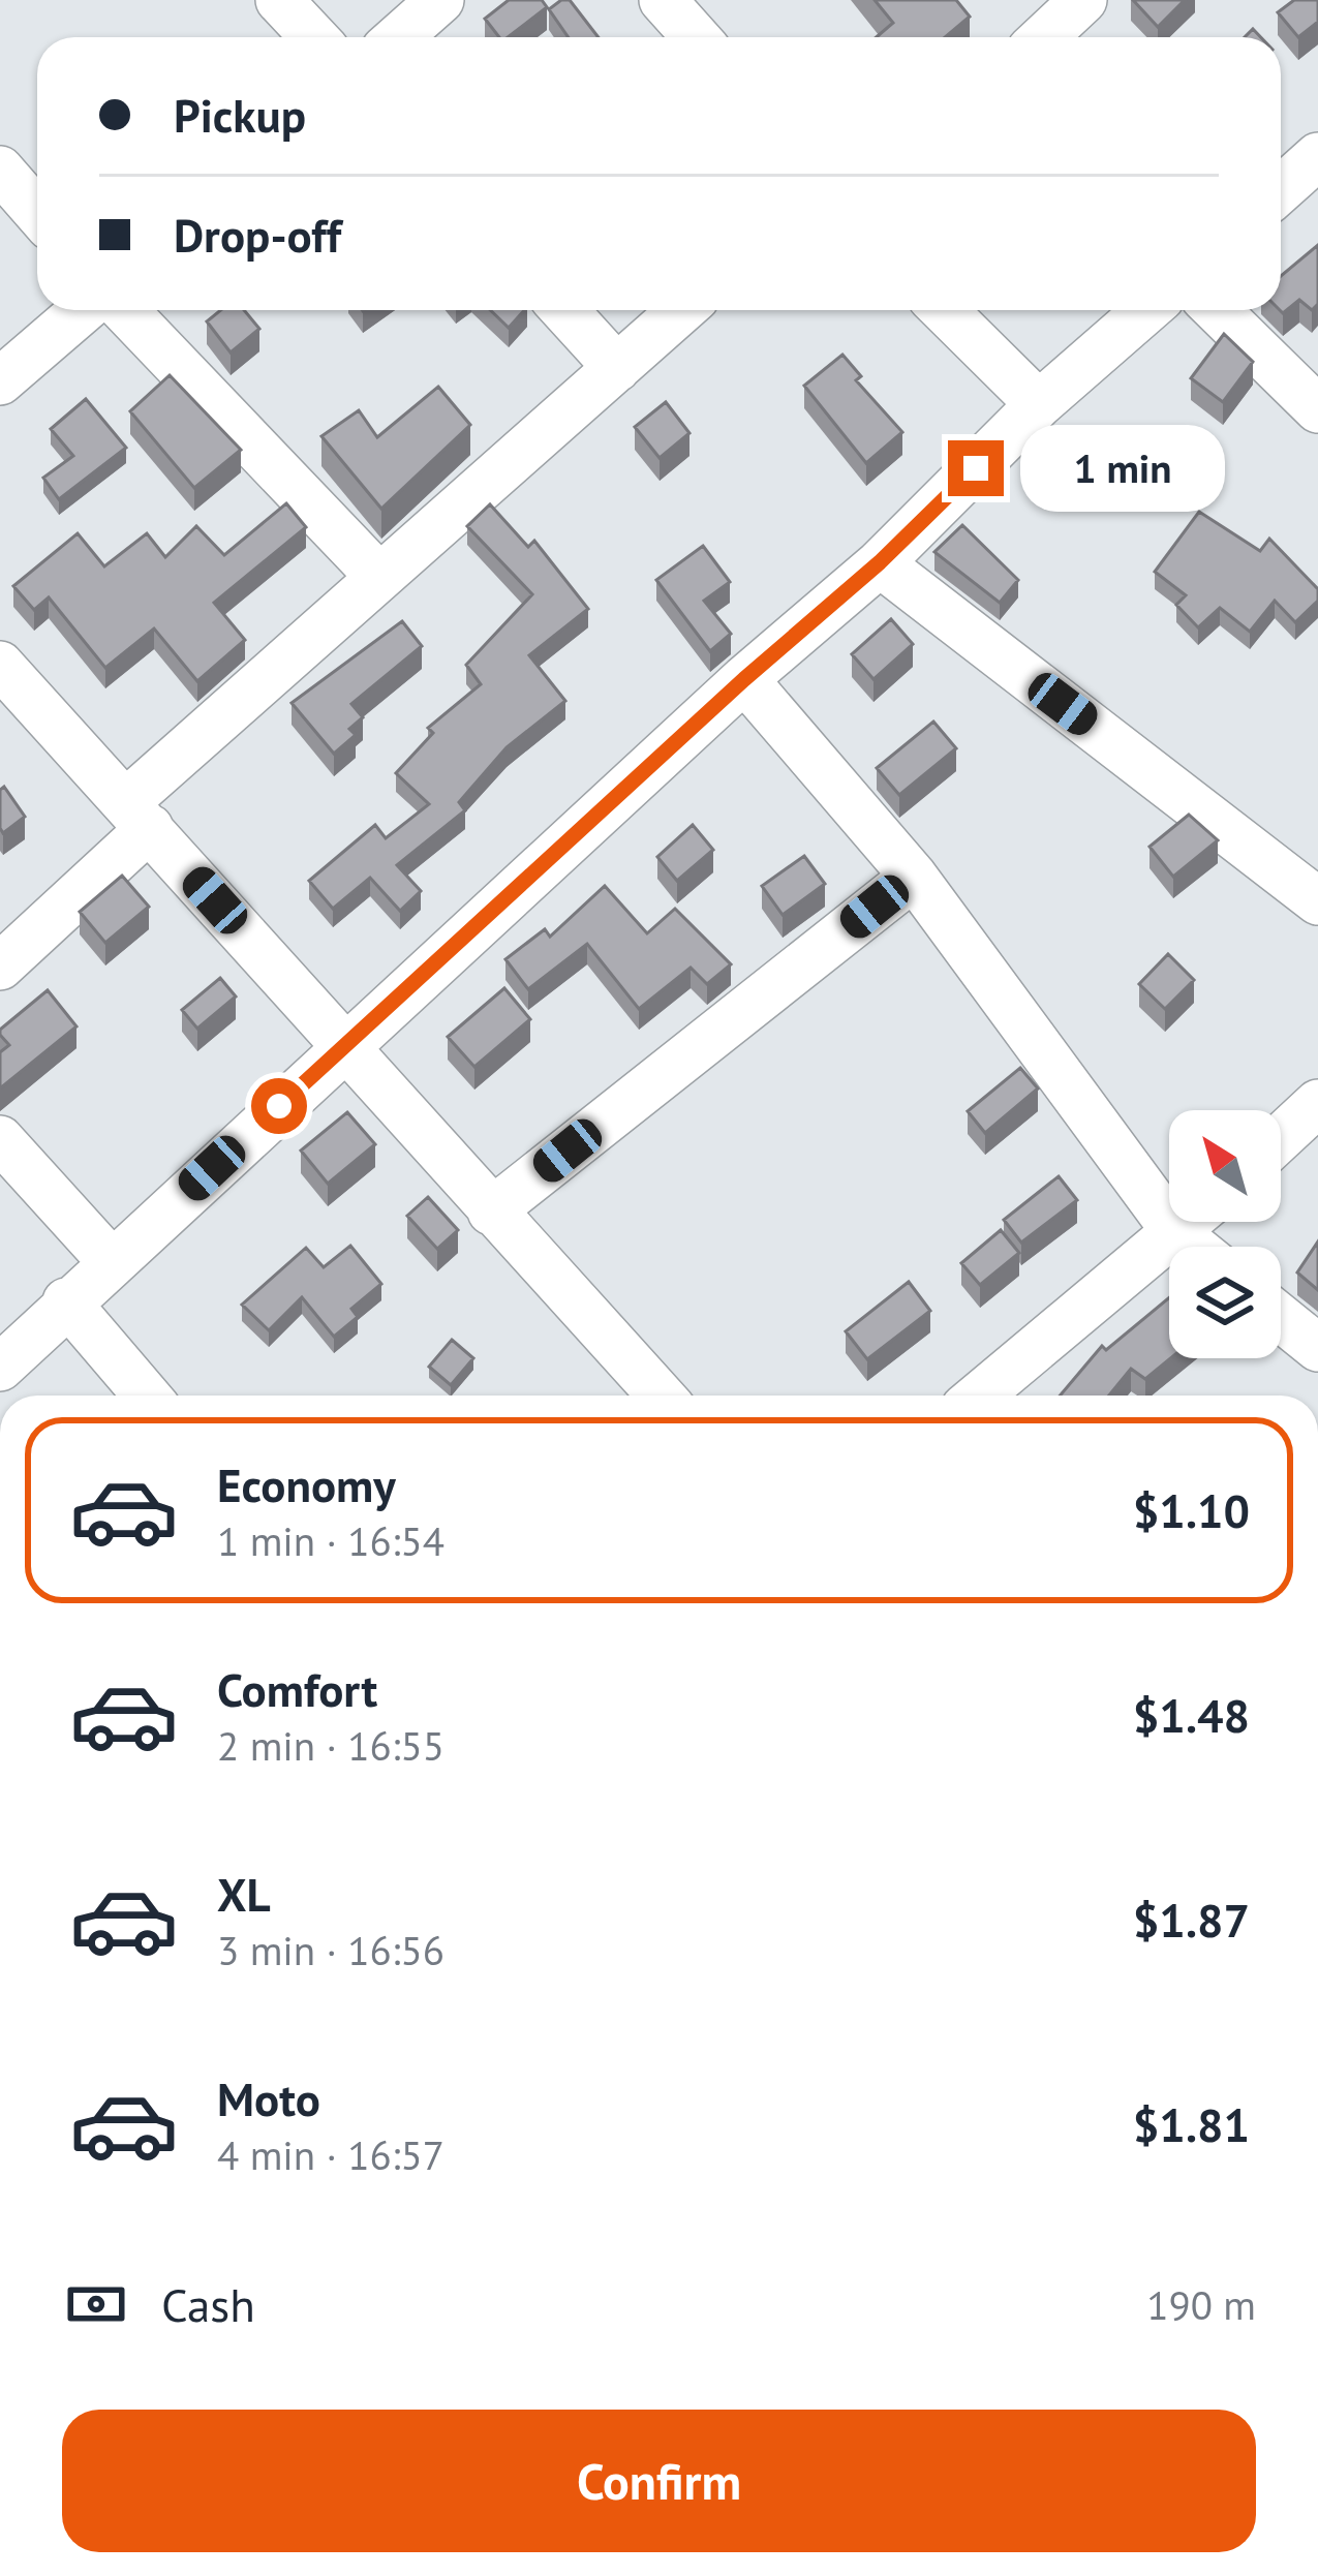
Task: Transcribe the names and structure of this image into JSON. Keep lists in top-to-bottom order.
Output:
{
  "north": "top left",
  "page": {
    "banner": ["Pickup", "Drop-off"],
    "bubble": "1 min",
    "list": [
      {
        "name": "Economy",
        "note": "1 min · 16:54",
        "value": "$1.10"
      },
      {
        "name": "Comfort",
        "note": "2 min · 16:55",
        "value": "$1.48"
      },
      {
        "name": "XL",
        "note": "3 min · 16:56",
        "value": "$1.87"
      },
      {
        "name": "Moto",
        "note": "4 min · 16:57",
        "value": "$1.81"
      }
    ],
    "pay": ["Cash", "190 m"],
    "buttons": "Confirm"
  }
}
